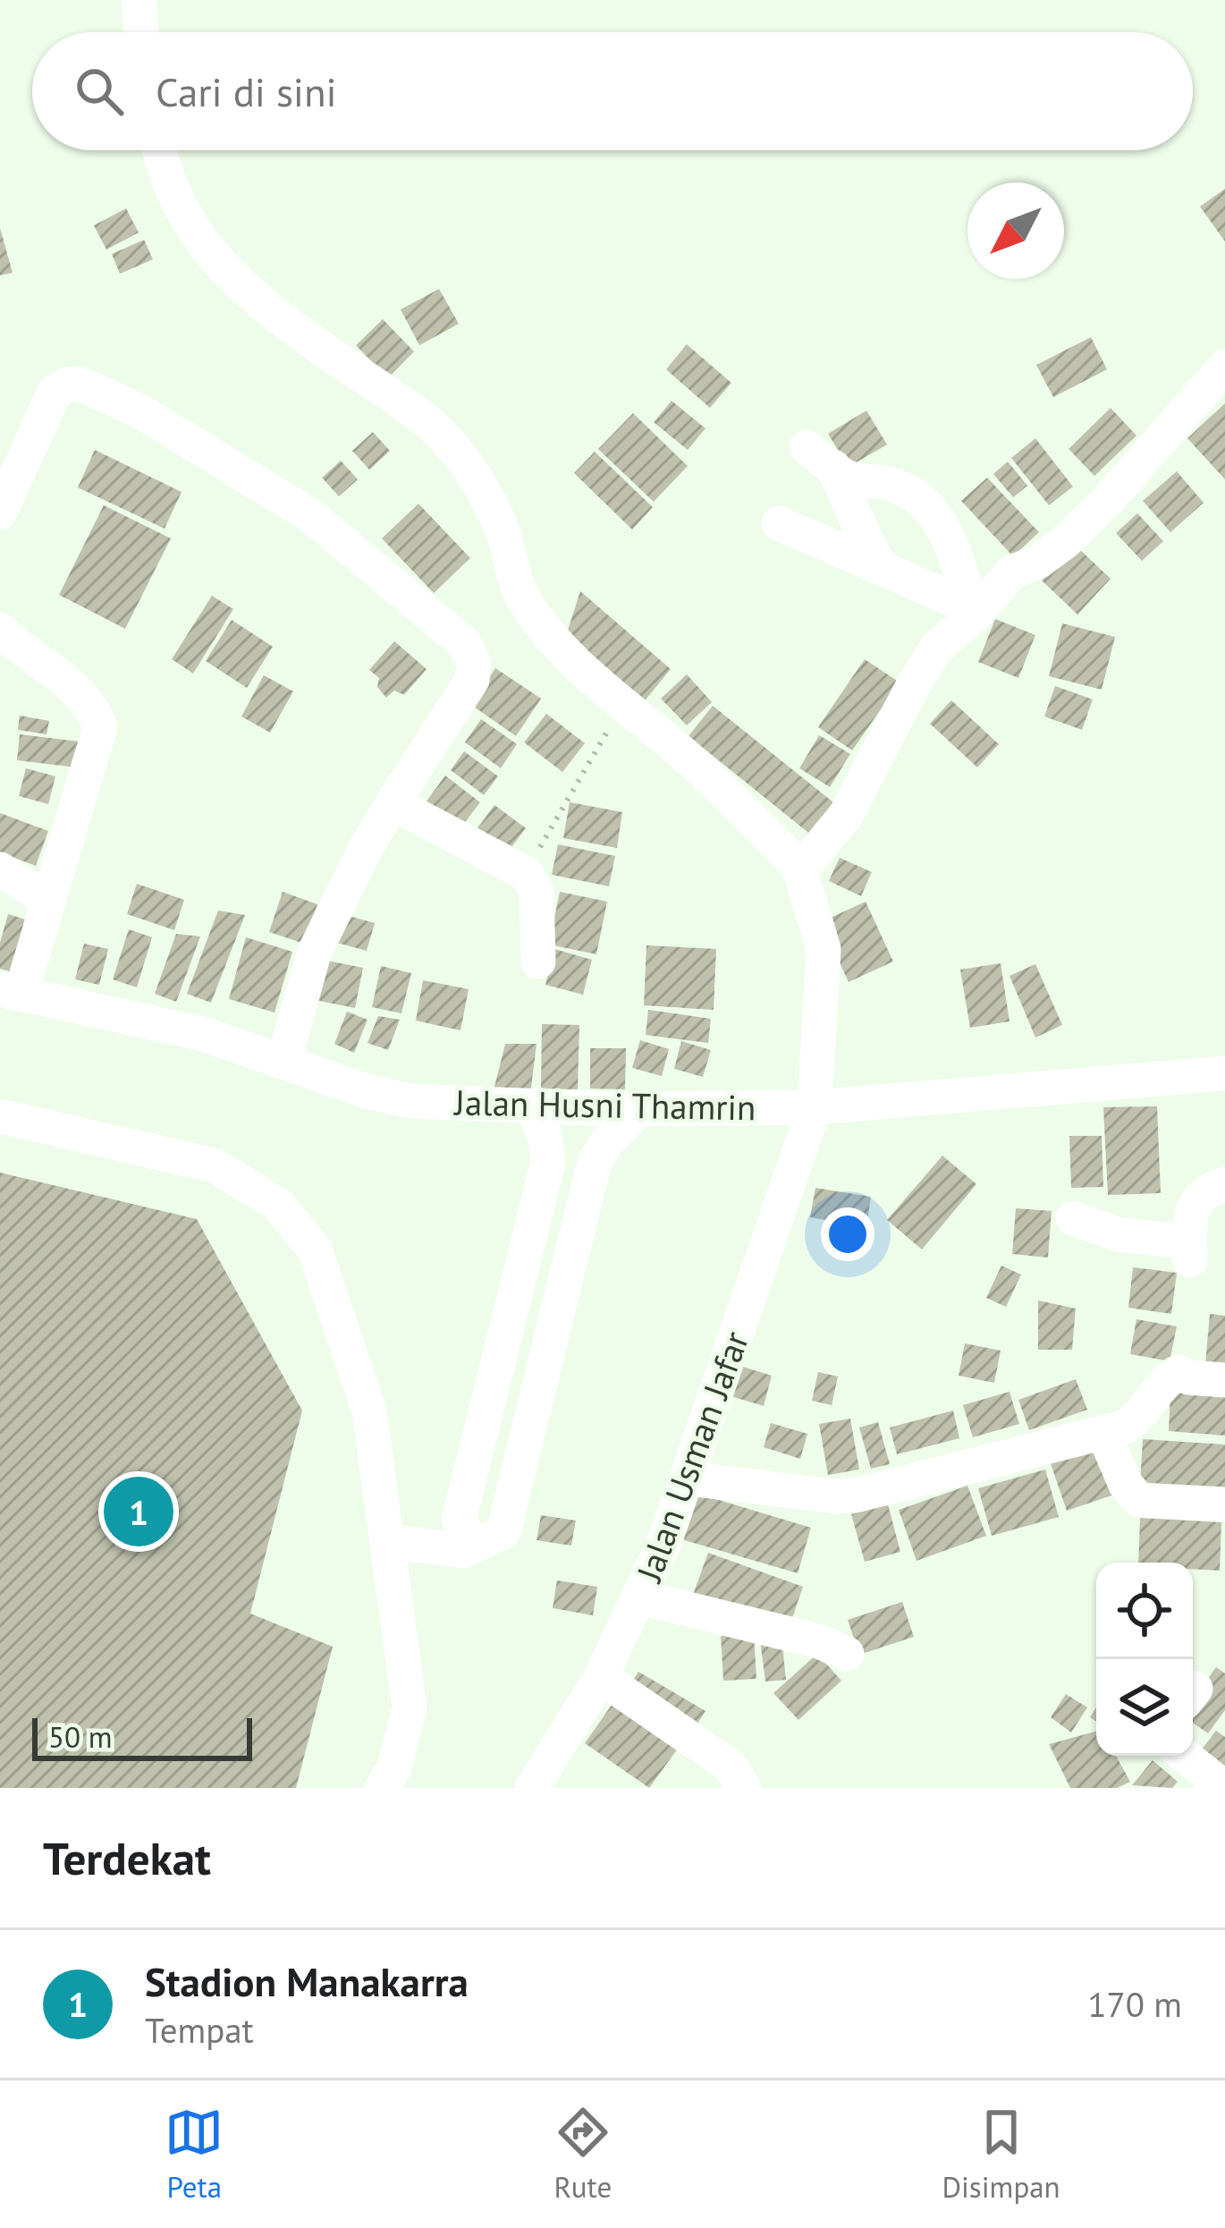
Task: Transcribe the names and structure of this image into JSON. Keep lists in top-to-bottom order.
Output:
{
  "streets": {
    "street": ["Jalan Husni Thamrin", "Jalan Usman Jafar"]
  },
  "crossings": [
    ["Jalan Husni Thamrin", "Jalan Usman Jafar"]
  ],
  "scale_bar": "50 m",
  "north": "bottom left",
  "page": {
    "search": "Cari di sini",
    "pins": "1",
    "scale": "50 m",
    "heading": "Terdekat",
    "list": [
      {
        "mark": "1",
        "name": "Stadion Manakarra",
        "note": "Tempat",
        "value": "170 m"
      }
    ],
    "nav": ["Peta", "Rute", "Disimpan"]
  }
}
